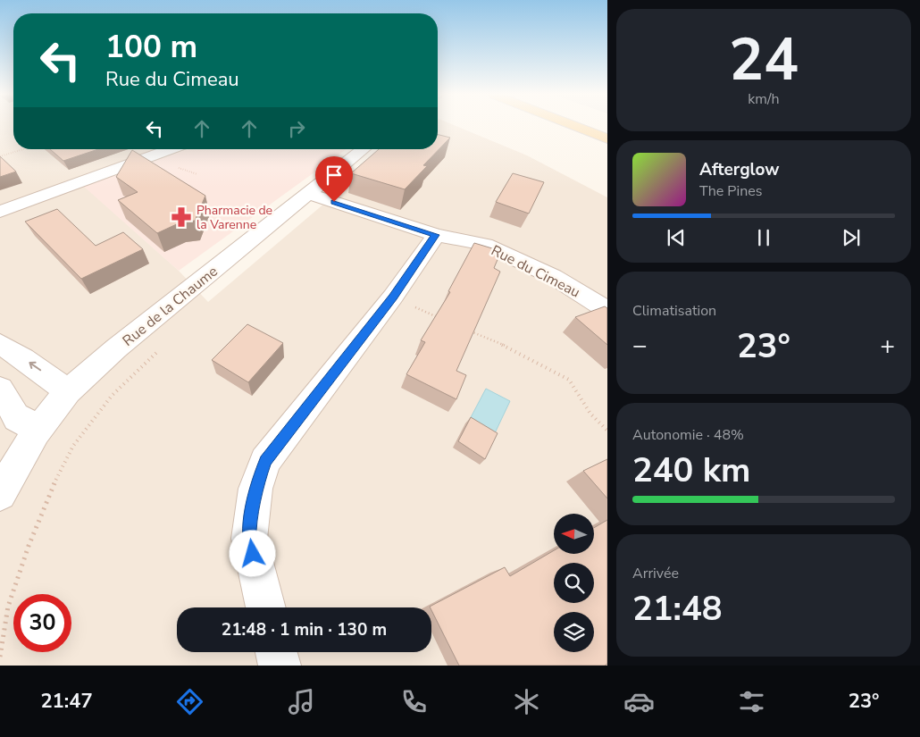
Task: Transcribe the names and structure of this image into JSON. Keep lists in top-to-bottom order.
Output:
{
  "streets": {
    "street": ["Rue du Cimeau", "Rue de la Chaume"]
  },
  "crossings": [
    ["Rue du Cimeau", "Rue de la Chaume"]
  ],
  "places": {
    "pharmacy": ["Pharmacie de la Varenne"]
  },
  "north": "left",
  "page": {
    "tile": [
      ["24", "km/h"],
      "Climatisation",
      ["Autonomie · 48%", "240 km"],
      ["Arrivée", "21:48"]
    ],
    "turn": ["100 m", "Rue du Cimeau"],
    "song": ["Afterglow", "The Pines"],
    "heat": ["−", "23°", "+"],
    "limit": "30",
    "trip": "21:48 · 1 min · 130 m",
    "tabs": ["21:47", "23°"]
  }
}
